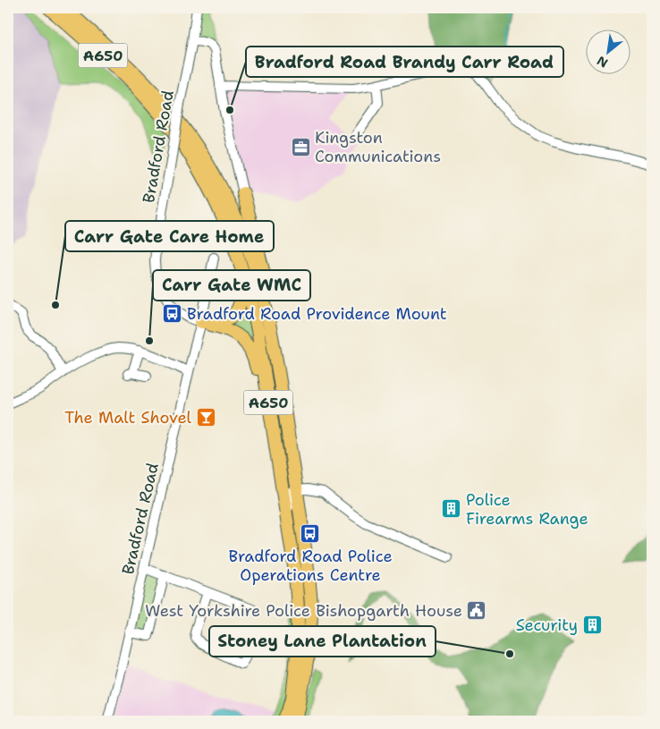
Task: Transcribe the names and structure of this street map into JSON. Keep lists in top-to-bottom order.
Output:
{
  "streets": {
    "highway": ["A650"],
    "street": ["Bradford Road"]
  },
  "places": {
    "other": [
      "Bradford Road Brandy Carr Road",
      "Carr Gate Care Home",
      "Carr Gate WMC",
      "Stoney Lane Plantation"
    ],
    "office": ["Kingston Communications"],
    "bus stop": ["Bradford Road Providence Mount", "Bradford Road Police Operations Centre"],
    "bar": ["The Malt Shovel"],
    "building": ["Police Firearms Range", "Security"],
    "public building": ["West Yorkshire Police Bishopgarth House"]
  },
  "north": "bottom left"
}
